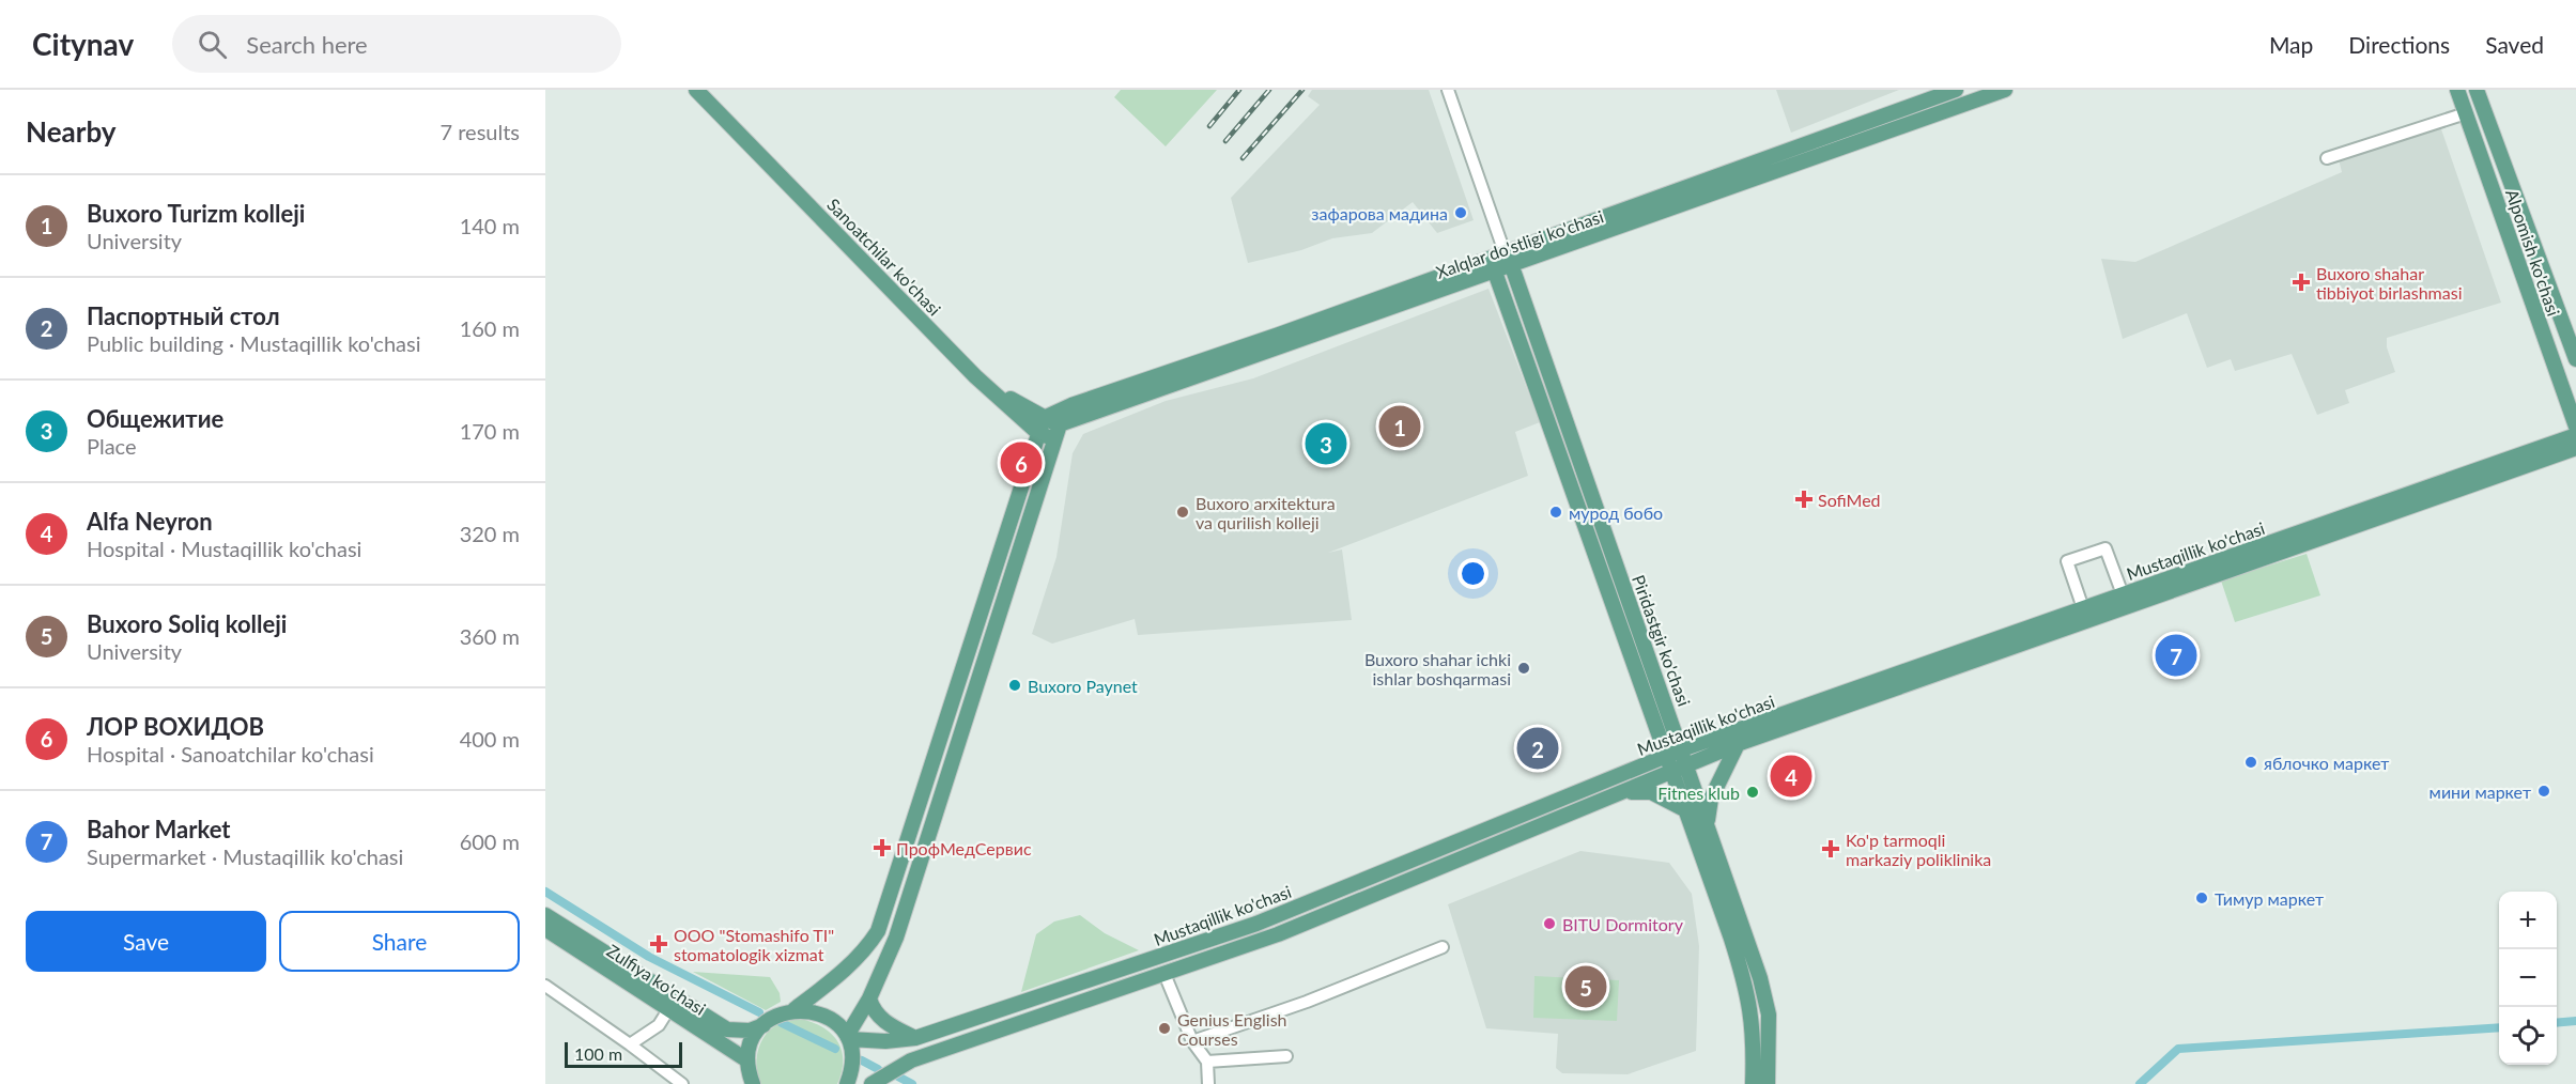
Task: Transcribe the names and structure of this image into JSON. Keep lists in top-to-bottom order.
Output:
{
  "streets": {
    "main road": [
      "Xalqlar do'stligi ko'chasi",
      "Alpomish ko'chasi",
      "Sanoatchilar ko'chasi",
      "Mustaqillik ko'chasi",
      "Piridastgir ko'chasi",
      "Zulfiya ko'chasi"
    ]
  },
  "crossings": [
    ["Xalqlar do'stligi ko'chasi", "Sanoatchilar ko'chasi"],
    ["Xalqlar do'stligi ko'chasi", "Piridastgir ko'chasi"],
    ["Mustaqillik ko'chasi", "Piridastgir ko'chasi"]
  ],
  "places": {
    "other": [
      "зафарова мадина",
      "Buxoro arxitektura va qurilish kolleji",
      "мурод бобо",
      "Buxoro shahar ichki ishlar boshqarmasi",
      "Buxoro Paynet",
      "яблочко маркет",
      "мини маркет",
      "Fitnes klub",
      "Тимур маркет",
      "BITU Dormitory",
      "Genius English Courses"
    ],
    "health": [
      "Buxoro shahar tibbiyot birlashmasi",
      "SofiMed",
      "ПрофМедСервис",
      "Ko'p tarmoqli markaziy poliklinika",
      "OOO \"Stomashifo TI\" stomatologik xizmat"
    ]
  },
  "scale_bar": "100 m",
  "page": {
    "header": "Citynav",
    "search": "Search here",
    "nav": ["Map", "Directions", "Saved"],
    "heading": ["Nearby", "7 results"],
    "list": [
      {
        "mark": "1",
        "name": "Buxoro Turizm kolleji",
        "note": "University",
        "value": "140 m"
      },
      {
        "mark": "2",
        "name": "Паспортный стол",
        "note": "Public building · Mustaqillik ko'chasi",
        "value": "160 m"
      },
      {
        "mark": "3",
        "name": "Общежитие",
        "note": "Place",
        "value": "170 m"
      },
      {
        "mark": "4",
        "name": "Alfa Neyron",
        "note": "Hospital · Mustaqillik ko'chasi",
        "value": "320 m"
      },
      {
        "mark": "5",
        "name": "Buxoro Soliq kolleji",
        "note": "University",
        "value": "360 m"
      },
      {
        "mark": "6",
        "name": "ЛОР ВОХИДОВ",
        "note": "Hospital · Sanoatchilar ko'chasi",
        "value": "400 m"
      },
      {
        "mark": "7",
        "name": "Bahor Market",
        "note": "Supermarket · Mustaqillik ko'chasi",
        "value": "600 m"
      }
    ],
    "pins": [
      "1",
      "3",
      "6",
      "7",
      "2",
      "4",
      "5"
    ],
    "buttons": ["Save", "Share"],
    "map_buttons": ["+", "−"],
    "scale": "100 m"
  }
}
